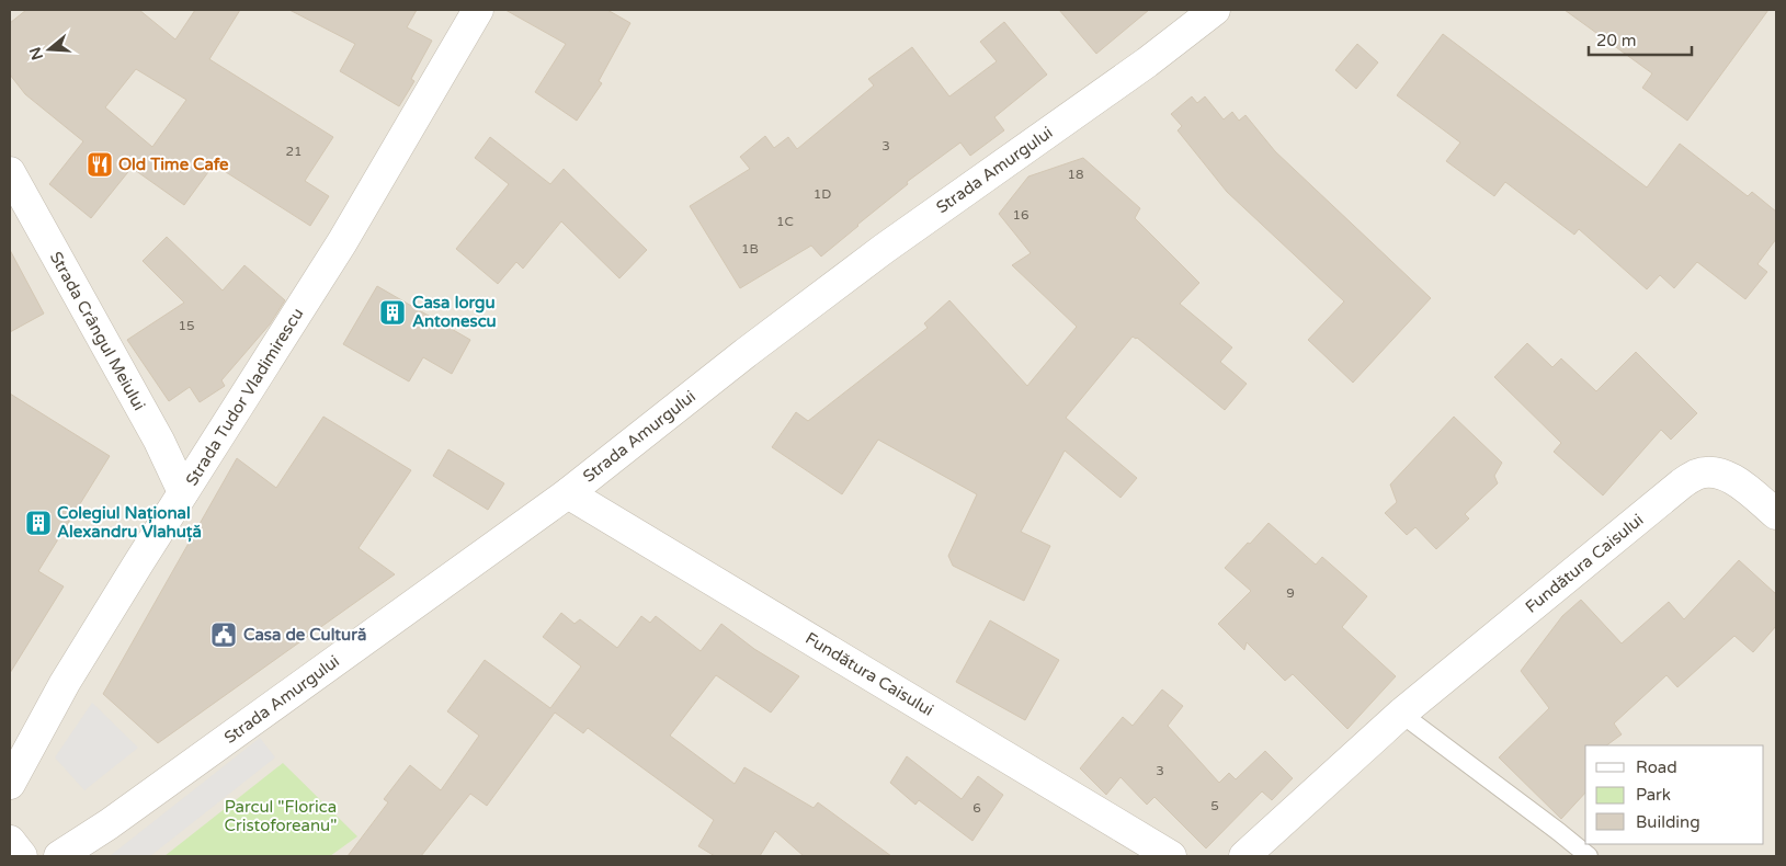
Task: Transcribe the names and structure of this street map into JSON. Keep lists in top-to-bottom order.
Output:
{
  "streets": {
    "street": [
      "Strada Amurgului",
      "Strada Crângul Meiului",
      "Strada Tudor Vladimirescu",
      "Fundătura Caisului"
    ]
  },
  "crossings": [
    ["Strada Amurgului", "Fundătura Caisului"],
    ["Strada Crângul Meiului", "Strada Tudor Vladimirescu"]
  ],
  "parks": ["Parcul \"Florica Cristoforeanu\""],
  "places": {
    "restaurant": ["Old Time Cafe"],
    "building": ["Casa Iorgu Antonescu", "Colegiul Național Alexandru Vlahuță"],
    "public building": ["Casa de Cultură"]
  },
  "house_numbers": [
    "3",
    "21",
    "18",
    "1D",
    "16",
    "1C",
    "1B",
    "15",
    "9",
    "3",
    "5",
    "6"
  ],
  "legend": ["Road", "Park", "Building"],
  "scale_bar": "20 m",
  "north": "left"
}
